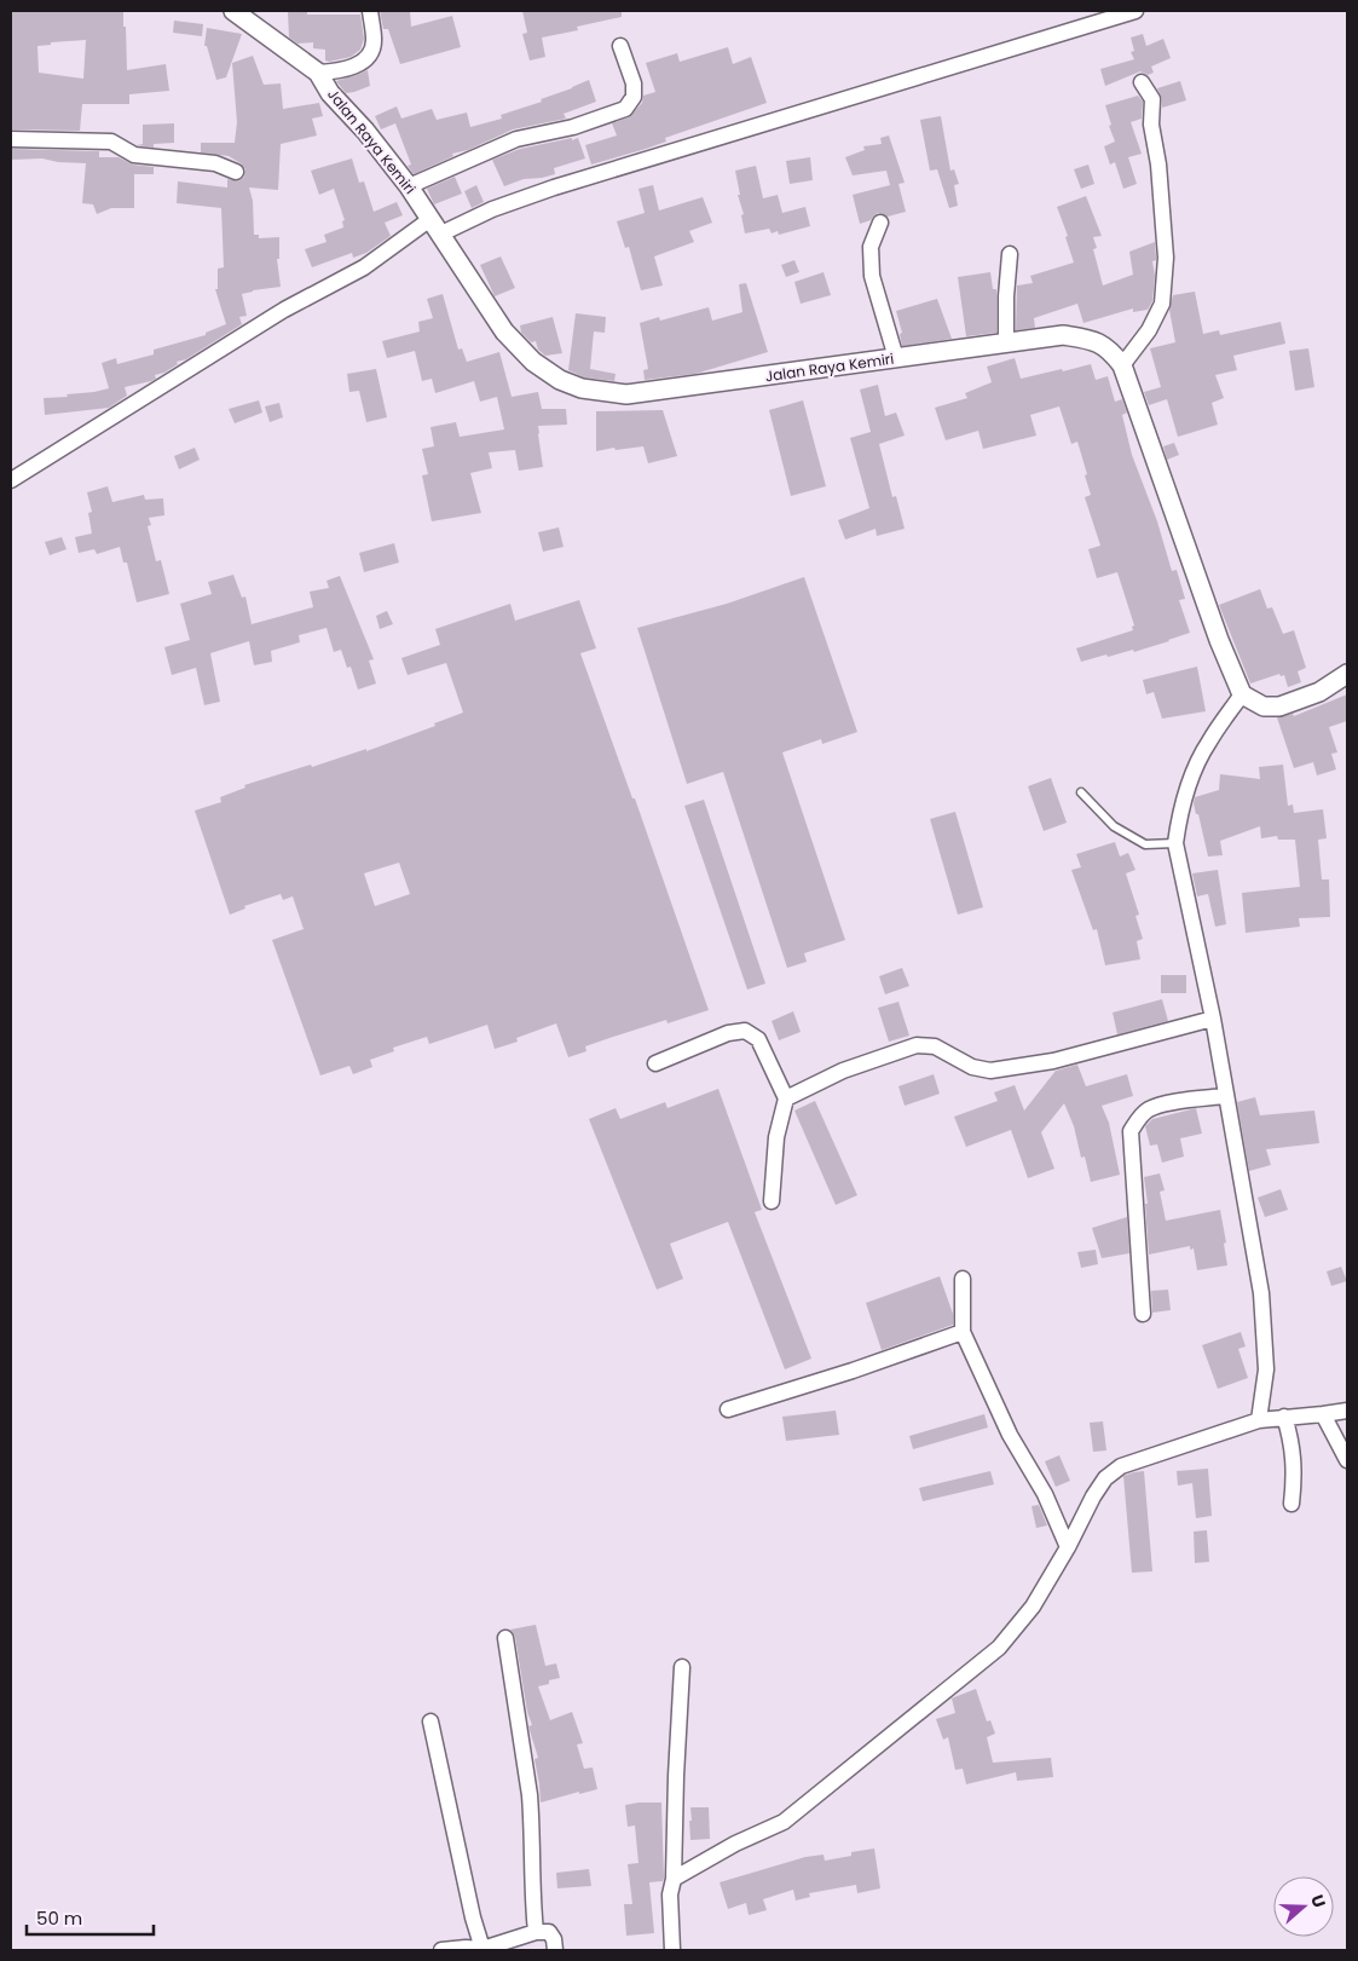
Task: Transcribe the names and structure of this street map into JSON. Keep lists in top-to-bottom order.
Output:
{
  "streets": {
    "street": ["Jalan Raya Kemiri"]
  },
  "scale_bar": "50 m",
  "north": "right"
}
